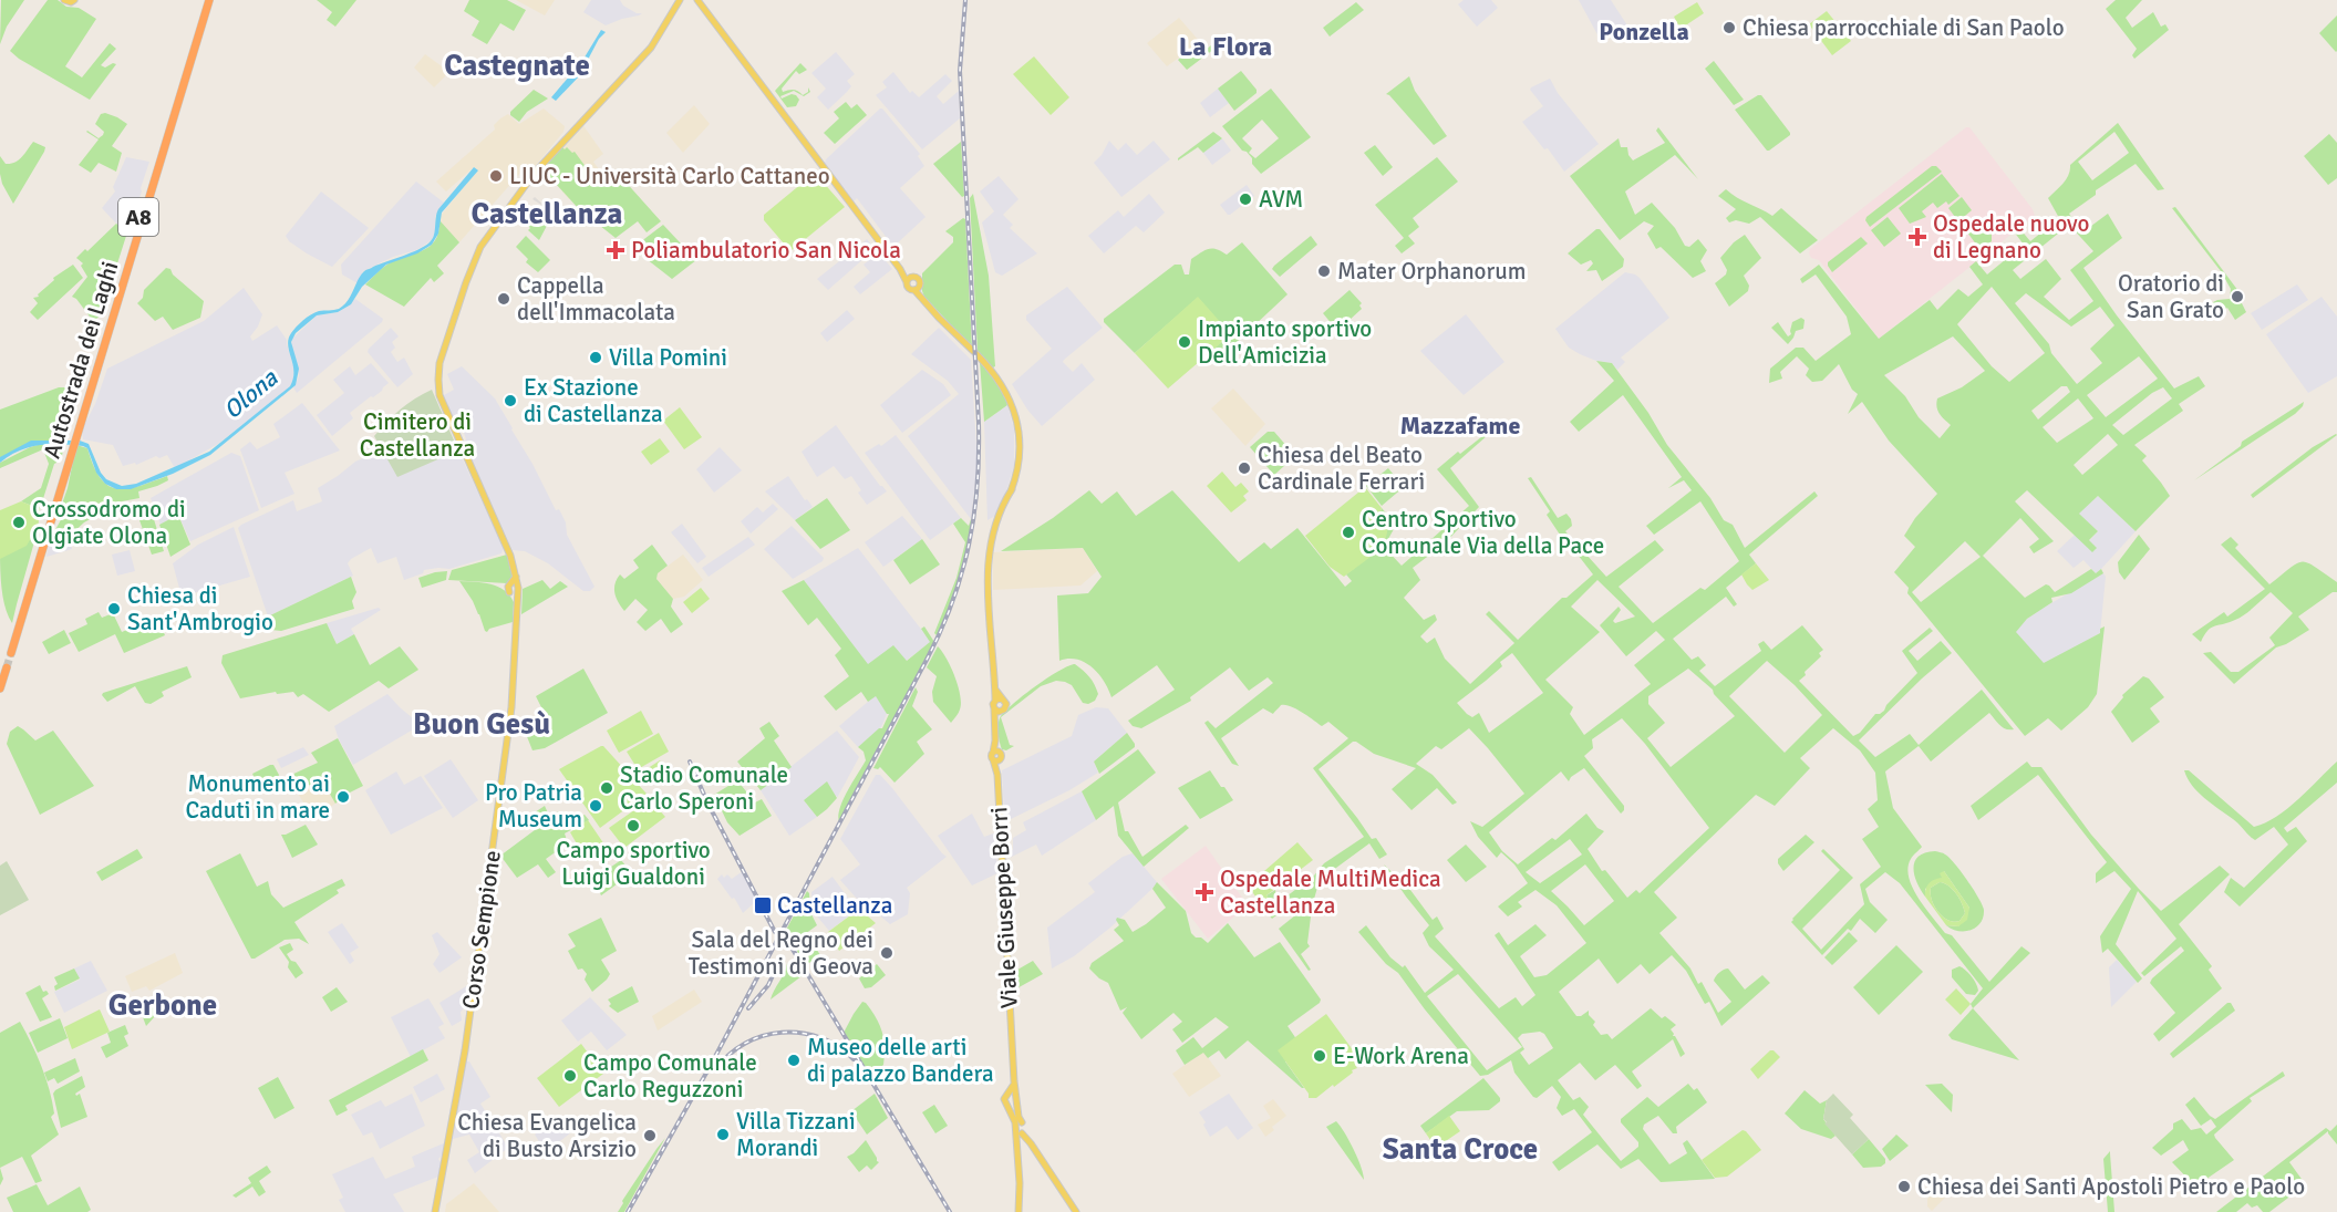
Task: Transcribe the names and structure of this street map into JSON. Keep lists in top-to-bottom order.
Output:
{
  "streets": {
    "highway": ["A8", "Autostrada dei Laghi"],
    "main road": ["Viale Giuseppe Borri", "Corso Sempione"]
  },
  "districts": [
    "Ponzella",
    "La Flora",
    "Castegnate",
    "Castellanza",
    "Mazzafame",
    "Buon Gesù",
    "Gerbone",
    "Santa Croce"
  ],
  "water": ["Olona"],
  "parks": ["Cimitero di Castellanza"],
  "places": {
    "other": [
      "Chiesa parrocchiale di San Paolo",
      "LIUC - Università Carlo Cattaneo",
      "AVM",
      "Mater Orphanorum",
      "Oratorio di San Grato",
      "Cappella dell'Immacolata",
      "Impianto sportivo Dell'Amicizia",
      "Villa Pomini",
      "Ex Stazione di Castellanza",
      "Chiesa del Beato Cardinale Ferrari",
      "Crossodromo di Olgiate Olona",
      "Centro Sportivo Comunale Via della Pace",
      "Chiesa di Sant'Ambrogio",
      "Stadio Comunale Carlo Speroni",
      "Monumento ai Caduti in mare",
      "Pro Patria Museum",
      "Campo sportivo Luigi Gualdoni",
      "Sala del Regno dei Testimoni di Geova",
      "E-Work Arena",
      "Museo delle arti di palazzo Bandera",
      "Campo Comunale Carlo Reguzzoni",
      "Villa Tizzani Morandi",
      "Chiesa Evangelica di Busto Arsizio",
      "Chiesa dei Santi Apostoli Pietro e Paolo"
    ],
    "health": ["Ospedale nuovo di Legnano", "Poliambulatorio San Nicola", "Ospedale MultiMedica Castellanza"],
    "transit": ["Castellanza"]
  }
}
